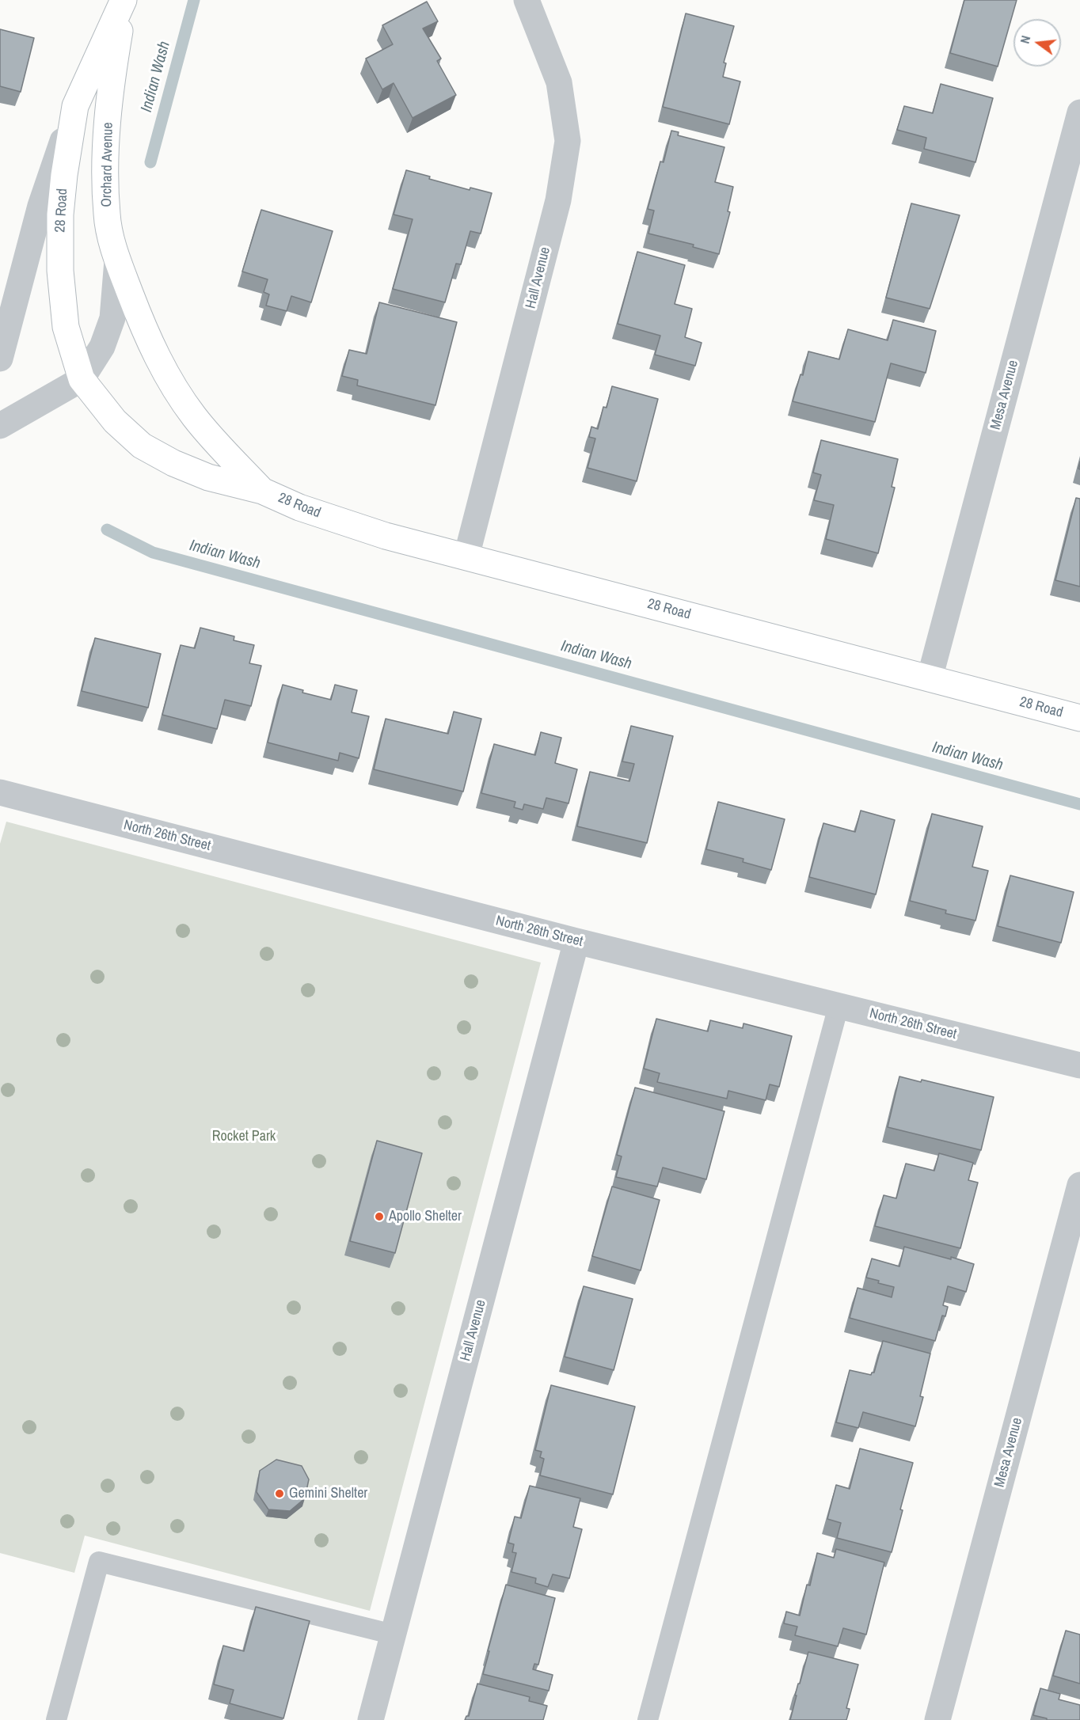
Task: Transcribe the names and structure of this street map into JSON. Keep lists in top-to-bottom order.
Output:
{
  "streets": {
    "main road": ["Orchard Avenue", "28 Road"],
    "street": ["Hall Avenue", "Mesa Avenue", "North 26th Street"]
  },
  "crossings": [
    ["Orchard Avenue", "28 Road"],
    ["28 Road", "Hall Avenue"],
    ["28 Road", "Mesa Avenue"],
    ["Hall Avenue", "North 26th Street"]
  ],
  "water": ["Indian Wash"],
  "parks": ["Rocket Park"],
  "places": ["Apollo Shelter", "Gemini Shelter"],
  "north": "left"
}
